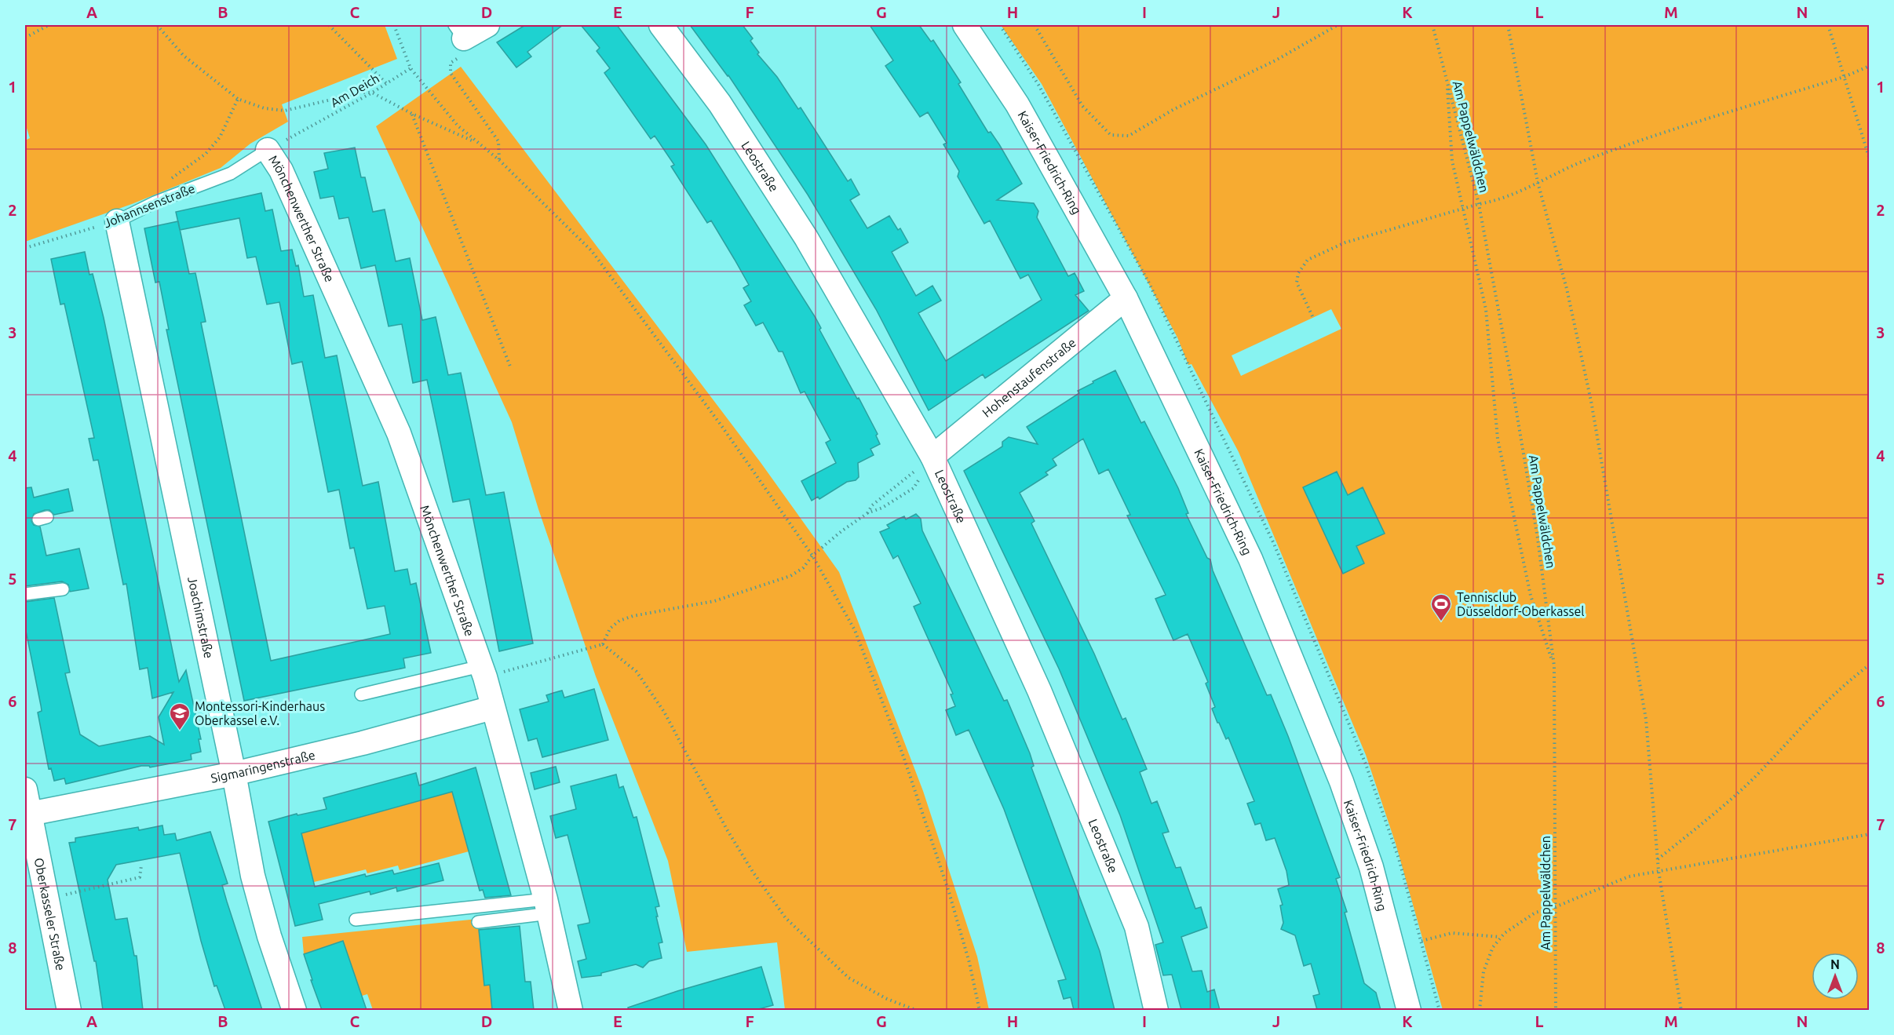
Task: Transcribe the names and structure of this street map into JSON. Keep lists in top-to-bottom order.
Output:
{
  "streets": {
    "street": [
      "Kaiser-Friedrich-Ring",
      "Leostraße",
      "Mönchenwerther Straße",
      "Hohenstaufenstraße",
      "Joachimstraße",
      "Sigmaringenstraße",
      "Oberkasseler Straße"
    ],
    "lane": ["Johannsenstraße"],
    "path": ["Am Deich", "Am Pappelwäldchen"]
  },
  "crossings": [
    ["Am Deich", "Johannsenstraße"],
    ["Am Deich", "Mönchenwerther Straße"],
    ["Kaiser-Friedrich-Ring", "Hohenstaufenstraße"],
    ["Leostraße", "Hohenstaufenstraße"],
    ["Johannsenstraße", "Mönchenwerther Straße"],
    ["Johannsenstraße", "Joachimstraße"],
    ["Mönchenwerther Straße", "Sigmaringenstraße"],
    ["Joachimstraße", "Sigmaringenstraße"],
    ["Sigmaringenstraße", "Oberkasseler Straße"]
  ],
  "places": {
    "sports": ["Tennisclub Düsseldorf-Oberkassel"],
    "school or university": ["Montessori-Kinderhaus Oberkassel e.V."]
  },
  "north": "top",
  "grid": {
    "columns": [
      "A",
      "B",
      "C",
      "D",
      "E",
      "F",
      "G",
      "H",
      "I",
      "J",
      "K",
      "L",
      "M",
      "N"
    ],
    "rows": [
      "1",
      "2",
      "3",
      "4",
      "5",
      "6",
      "7",
      "8"
    ]
  }
}
